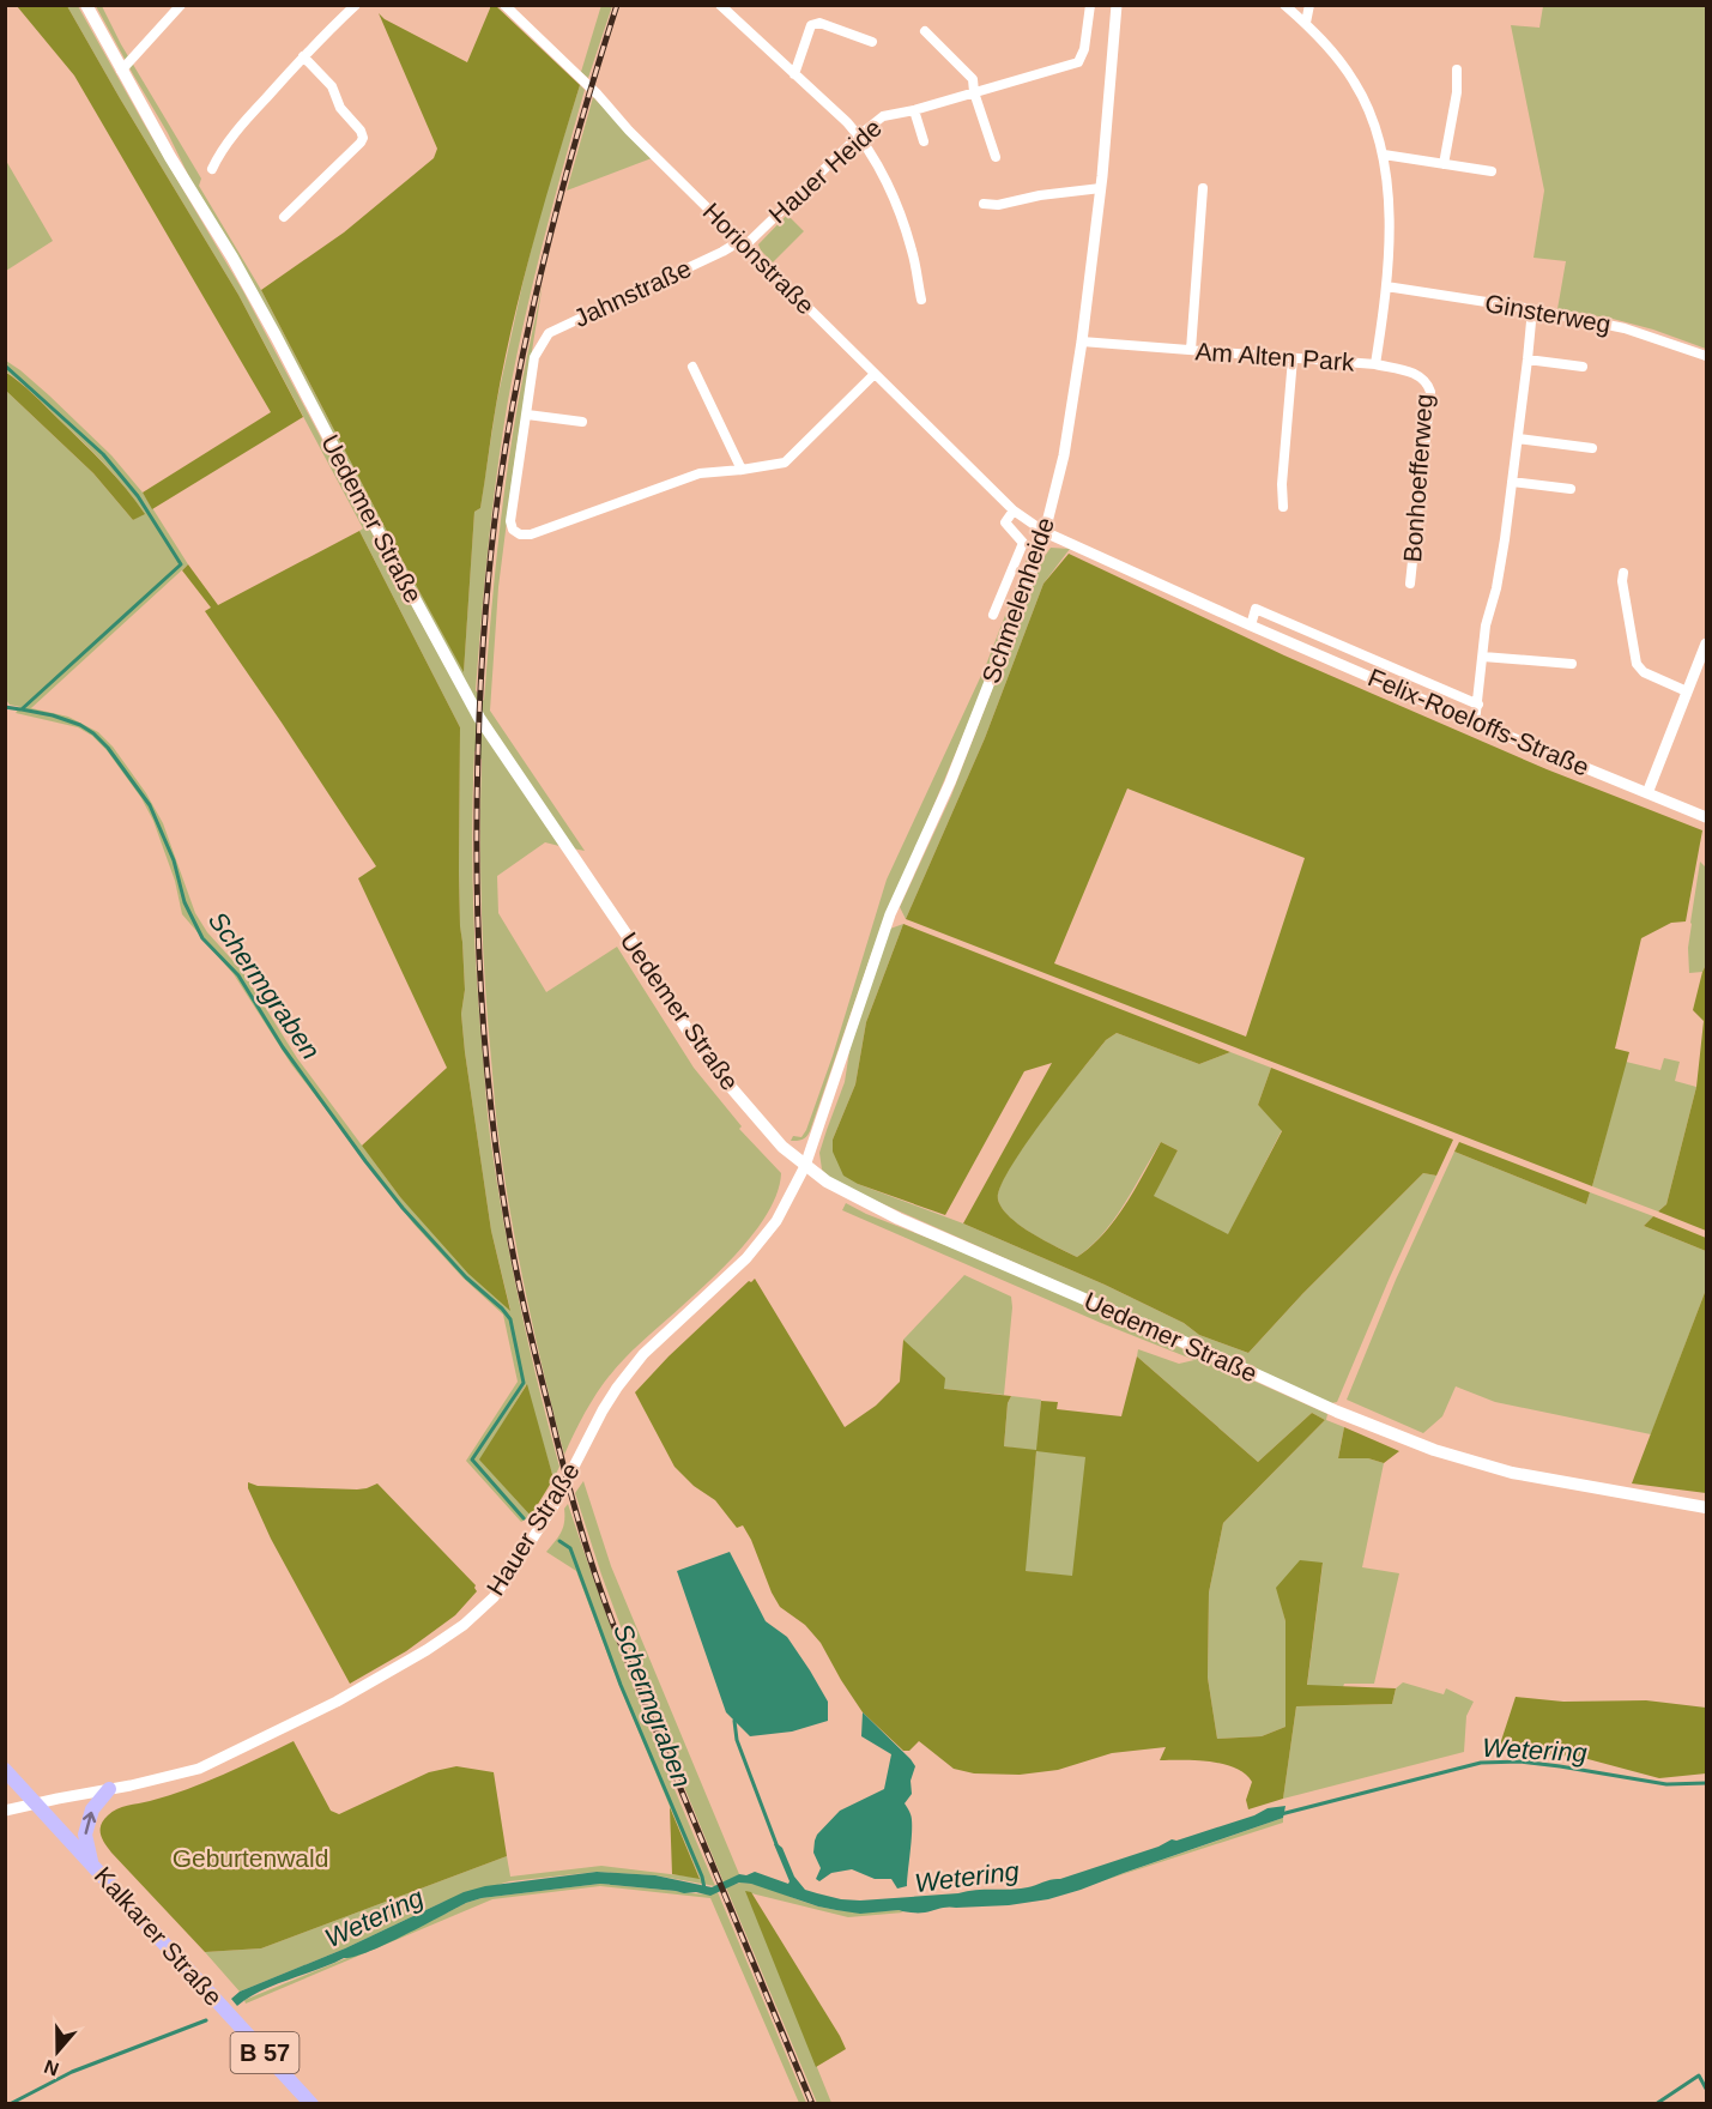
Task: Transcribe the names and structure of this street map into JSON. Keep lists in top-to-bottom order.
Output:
{
  "streets": {
    "main road": ["Uedemer Straße", "Kalkarer Straße", "B 57"],
    "street": [
      "Hauer Heide",
      "Horionstraße",
      "Jahnstraße",
      "Ginsterweg",
      "Am Alten Park",
      "Bonhoefferweg",
      "Schmelenheide",
      "Felix-Roeloffs-Straße",
      "Hauer Straße"
    ]
  },
  "crossings": [
    ["Hauer Heide", "Horionstraße"],
    ["Hauer Heide", "Jahnstraße"],
    ["Horionstraße", "Jahnstraße"],
    ["Horionstraße", "Schmelenheide"],
    ["Horionstraße", "Felix-Roeloffs-Straße"],
    ["Ginsterweg", "Am Alten Park"],
    ["Am Alten Park", "Bonhoefferweg"],
    ["Am Alten Park", "Schmelenheide"],
    ["Uedemer Straße", "Schmelenheide"],
    ["Uedemer Straße", "Hauer Straße"],
    ["Schmelenheide", "Felix-Roeloffs-Straße"],
    ["Schmelenheide", "Hauer Straße"],
    ["Hauer Straße", "Kalkarer Straße"]
  ],
  "water": ["Schermgraben", "Wetering"],
  "parks": ["Geburtenwald"],
  "north": "bottom"
}
